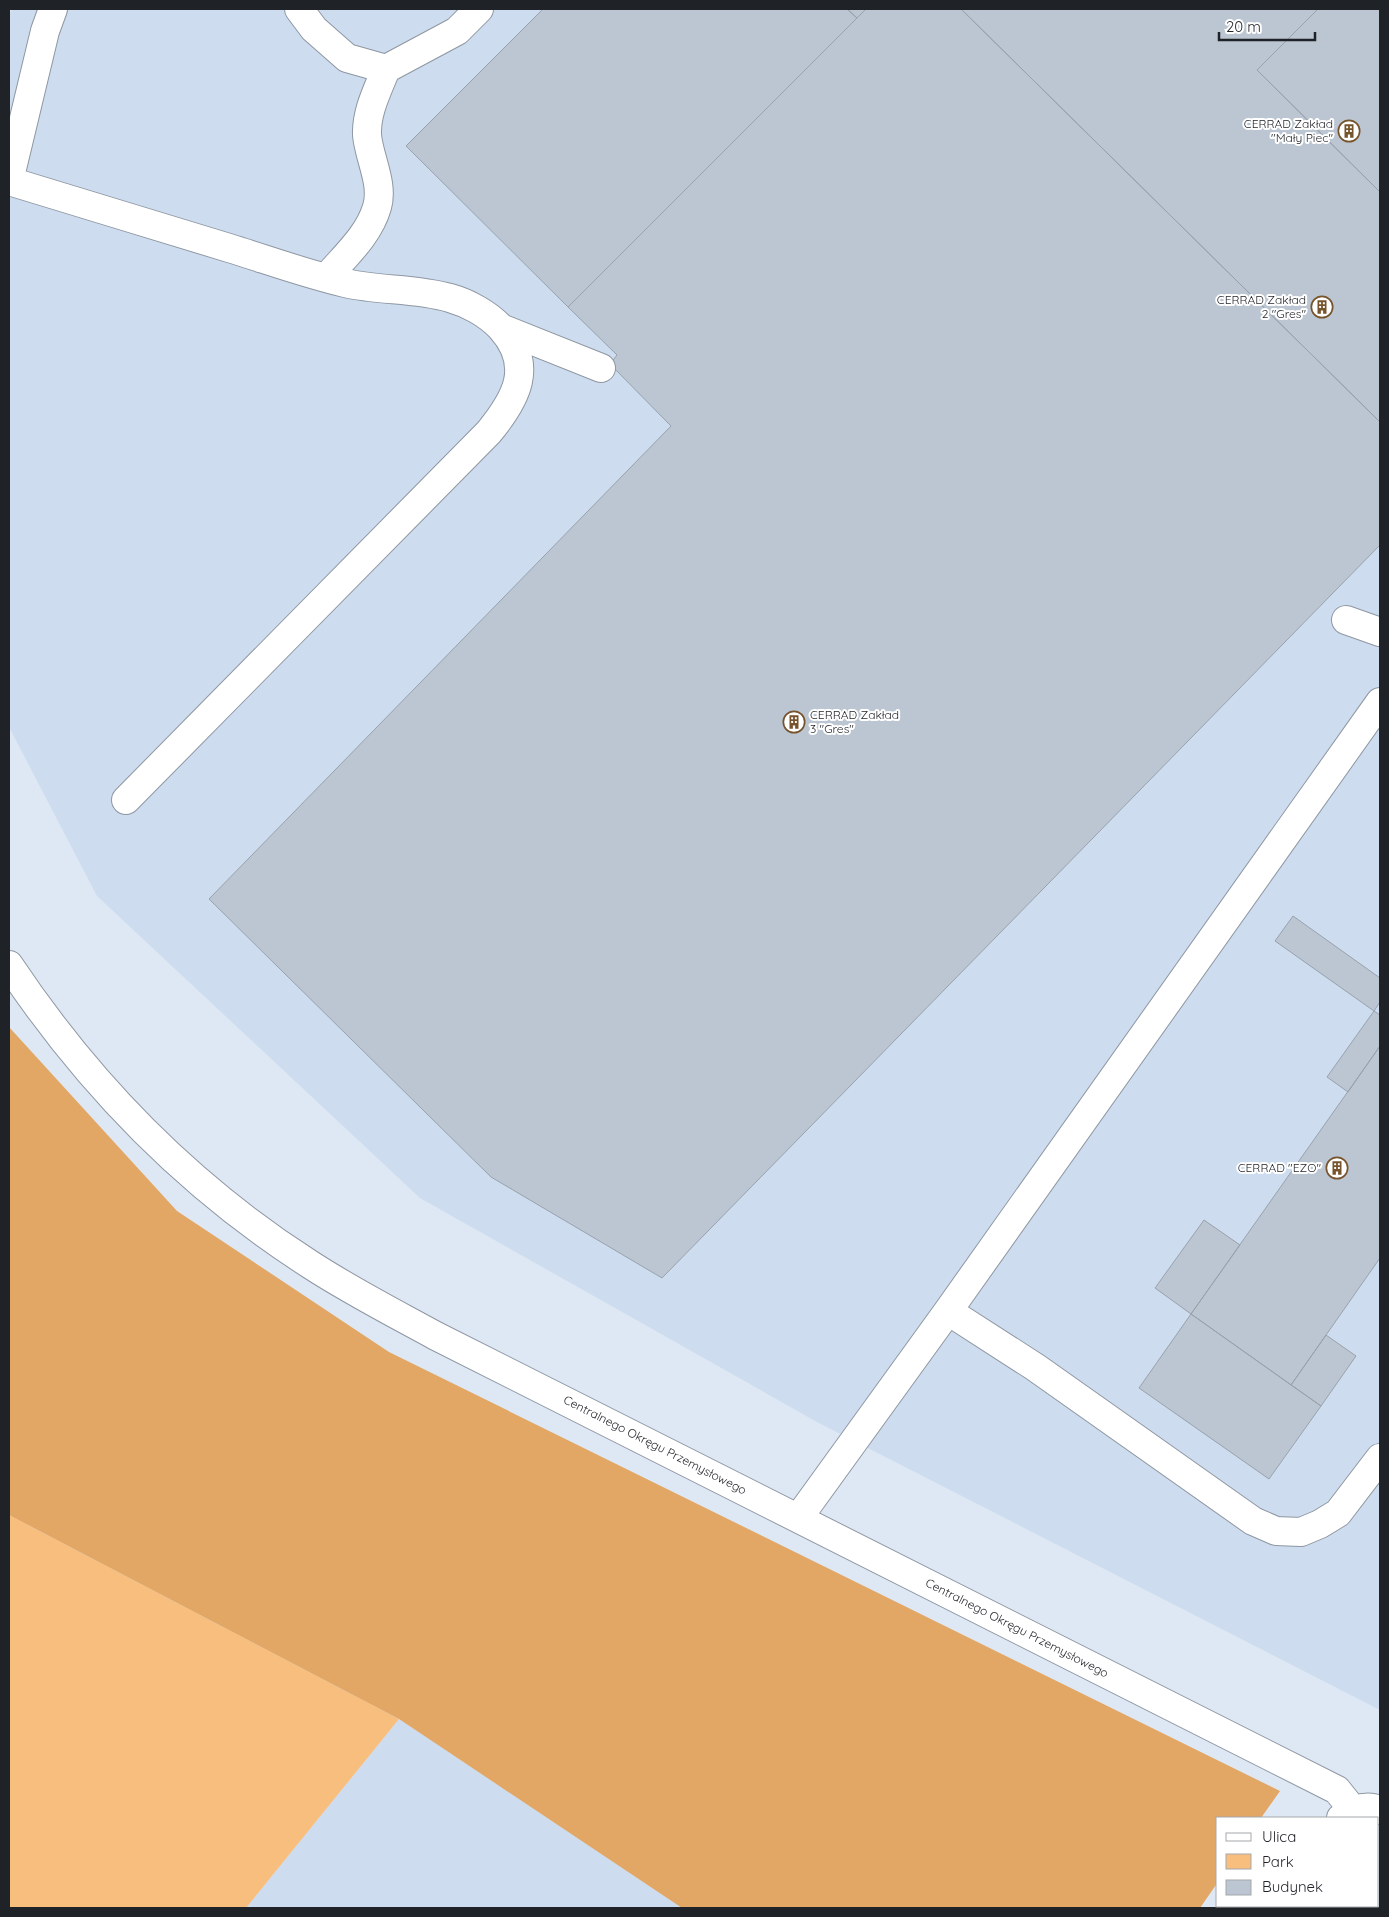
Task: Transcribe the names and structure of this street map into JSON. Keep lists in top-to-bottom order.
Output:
{
  "streets": {
    "street": ["Centralnego Okręgu Przemysłowego"]
  },
  "places": {
    "building": [
      "CERRAD Zakład \"Mały Piec\"",
      "CERRAD Zakład 2 \"Gres\"",
      "CERRAD Zakład 3 \"Gres\"",
      "CERRAD \"EZO\""
    ]
  },
  "legend": ["Ulica", "Park", "Budynek"],
  "scale_bar": "20 m"
}
